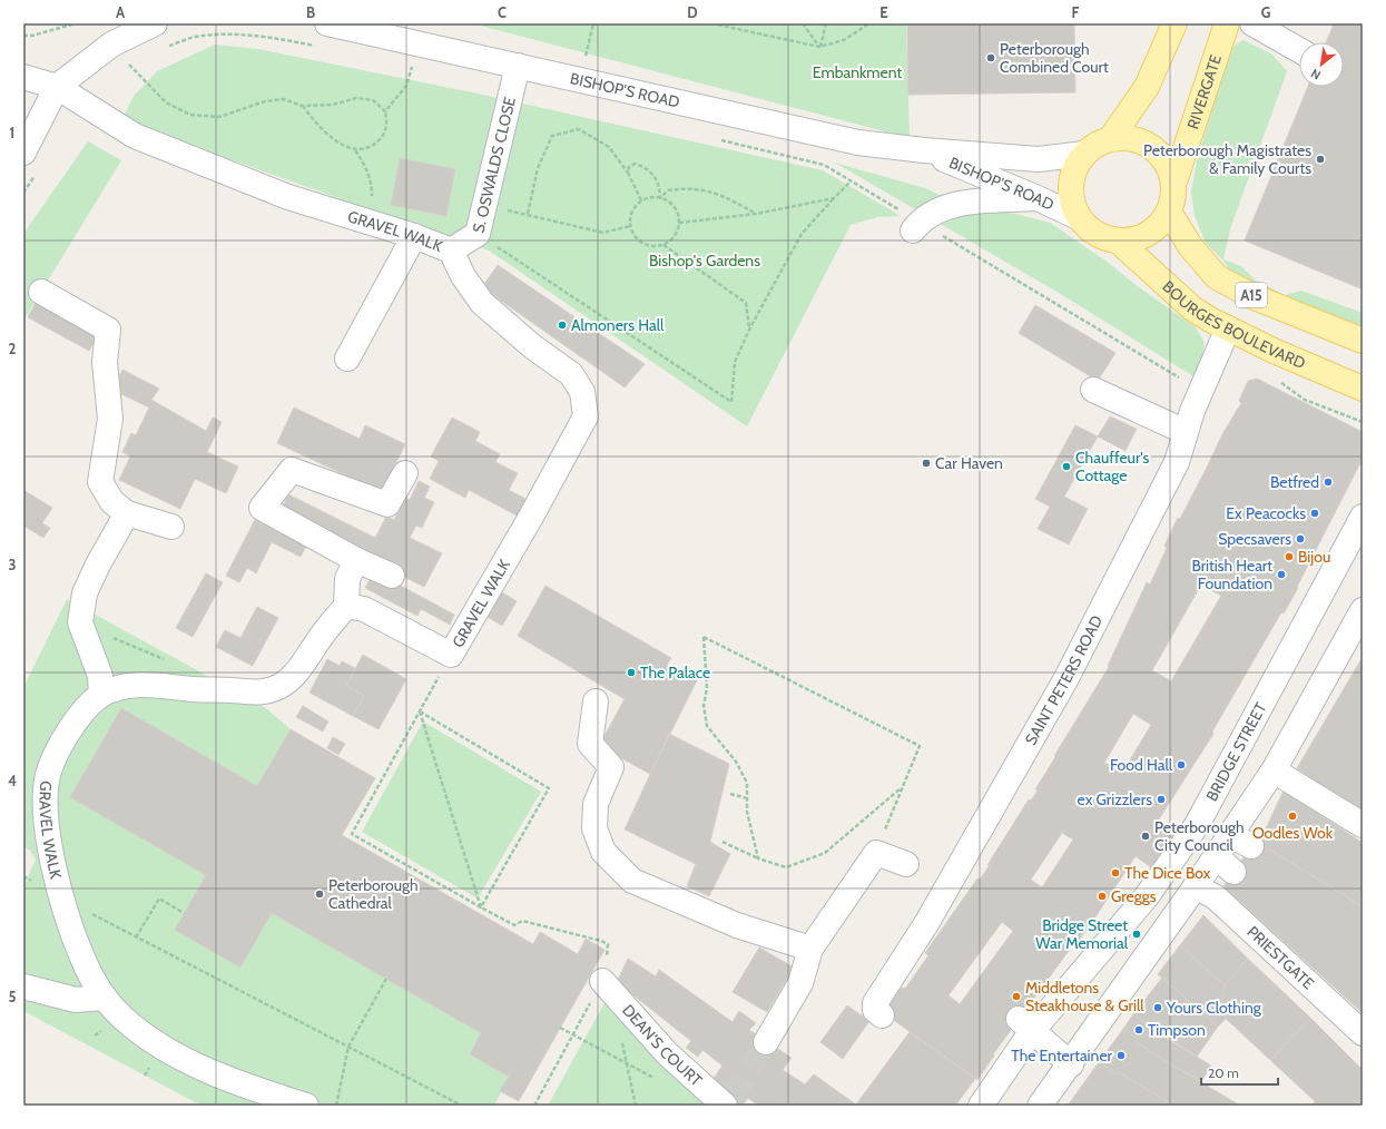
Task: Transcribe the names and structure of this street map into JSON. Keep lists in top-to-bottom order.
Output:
{
  "streets": {
    "main road": ["RIVERGATE", "A15", "BOURGES BOULEVARD"],
    "street": [
      "BISHOP'S ROAD",
      "S. OSWALDS CLOSE",
      "GRAVEL WALK",
      "SAINT PETERS ROAD",
      "BRIDGE STREET",
      "PRIESTGATE",
      "DEAN'S COURT"
    ]
  },
  "crossings": [
    ["BISHOP'S ROAD", "RIVERGATE"],
    ["BISHOP'S ROAD", "S. OSWALDS CLOSE"],
    ["BISHOP'S ROAD", "BOURGES BOULEVARD"],
    ["RIVERGATE", "BOURGES BOULEVARD"],
    ["S. OSWALDS CLOSE", "GRAVEL WALK"],
    ["BOURGES BOULEVARD", "SAINT PETERS ROAD"]
  ],
  "parks": ["Embankment", "Bishop's Gardens"],
  "places": [
    "Peterborough Combined Court",
    "Peterborough Magistrates & Family Courts",
    "Almoners Hall",
    "Car Haven",
    "Chauffeur's Cottage",
    "Betfred",
    "Ex Peacocks",
    "Specsavers",
    "Bijou",
    "British Heart Foundation",
    "The Palace",
    "Food Hall",
    "ex Grizzlers",
    "Oodles Wok",
    "Peterborough City Council",
    "The Dice Box",
    "Peterborough Cathedral",
    "Greggs",
    "Bridge Street War Memorial",
    "Middletons Steakhouse & Grill",
    "Yours Clothing",
    "Timpson",
    "The Entertainer"
  ],
  "scale_bar": "20 m",
  "north": "bottom left",
  "grid": {
    "columns": [
      "A",
      "B",
      "C",
      "D",
      "E",
      "F",
      "G"
    ],
    "rows": [
      "1",
      "2",
      "3",
      "4",
      "5"
    ]
  }
}
